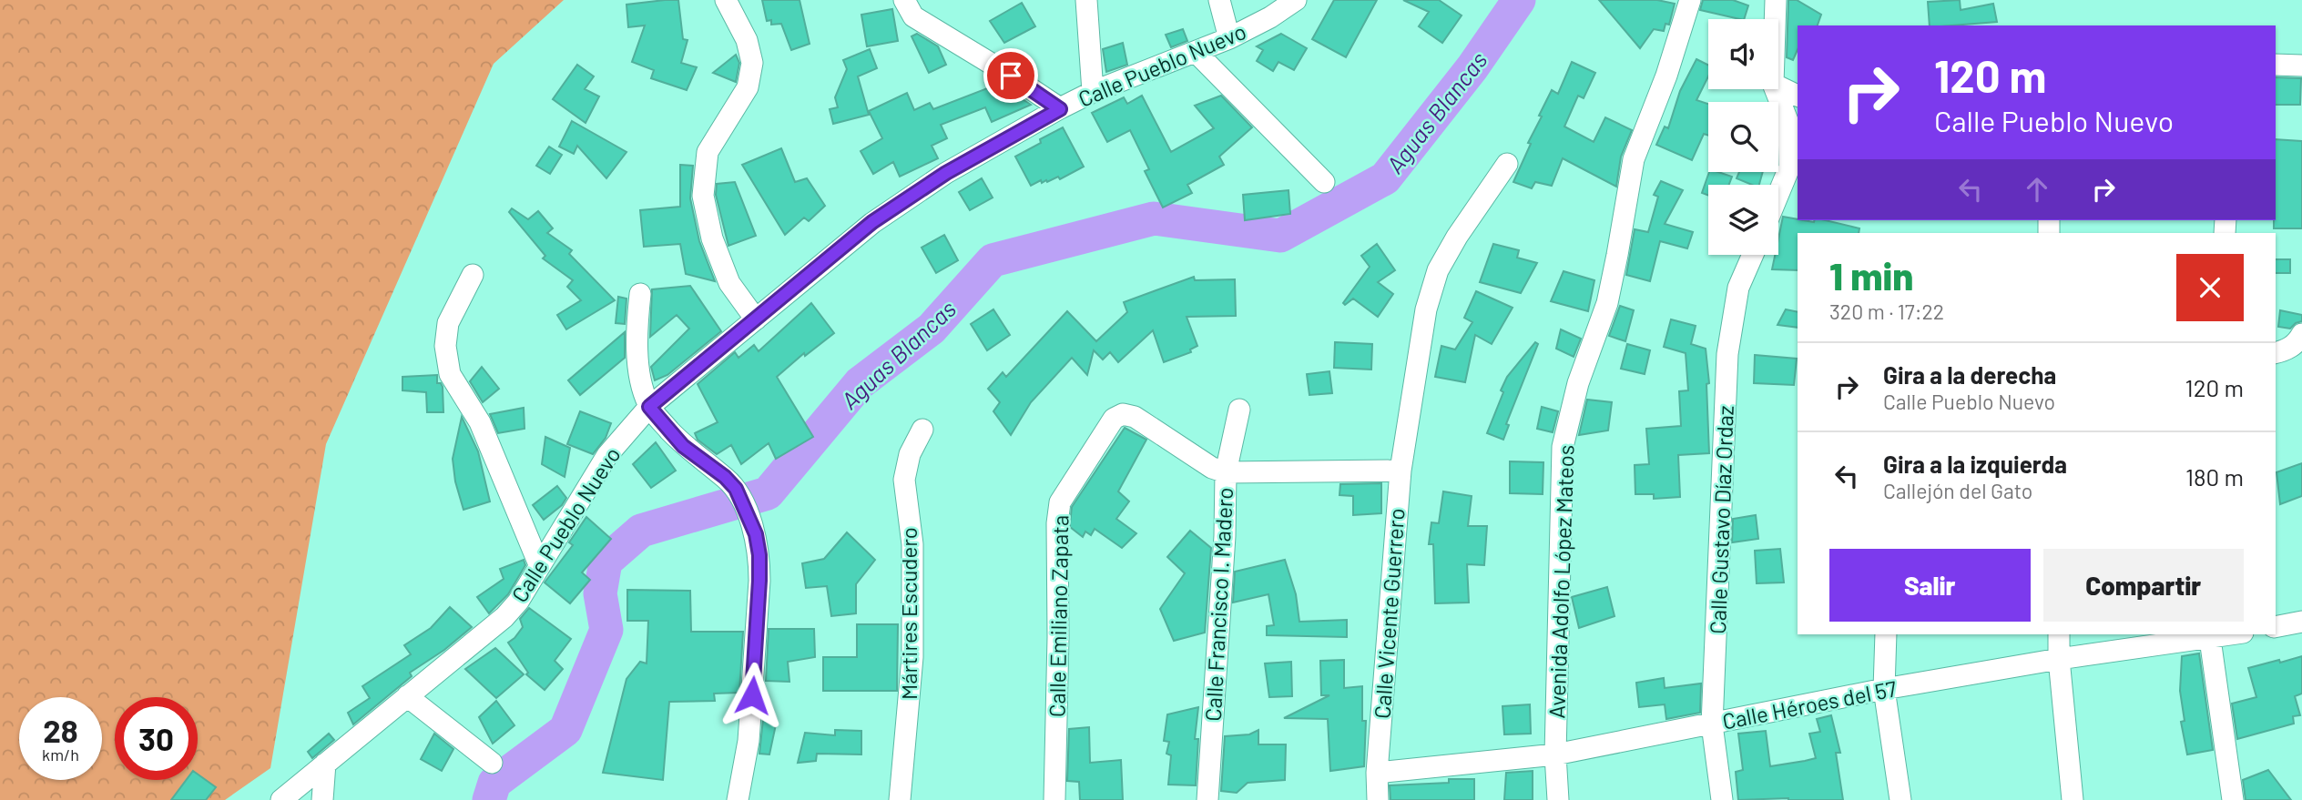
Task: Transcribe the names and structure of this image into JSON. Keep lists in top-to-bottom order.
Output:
{
  "streets": {
    "street": [
      "Calle Pueblo Nuevo",
      "Calle Gustavo Díaz Ordaz",
      "Avenida Adolfo López Mateos",
      "Calle Francisco I. Madero",
      "Mártires Escudero",
      "Calle Vicente Guerrero",
      "Calle Emiliano Zapata",
      "Calle Héroes del 57"
    ]
  },
  "crossings": [
    ["Calle Gustavo Díaz Ordaz", "Calle Héroes del 57"],
    ["Avenida Adolfo López Mateos", "Calle Héroes del 57"],
    ["Calle Francisco I. Madero", "Calle Emiliano Zapata"],
    ["Calle Vicente Guerrero", "Calle Héroes del 57"]
  ],
  "water": ["Aguas Blancas"],
  "page": {
    "turn": ["120 m", "Calle Pueblo Nuevo"],
    "heading": ["1 min", "320 m · 17:22"],
    "list": [
      {
        "name": "Gira a la derecha",
        "note": "Calle Pueblo Nuevo",
        "value": "120 m"
      },
      {
        "name": "Gira a la izquierda",
        "note": "Callejón del Gato",
        "value": "180 m"
      }
    ],
    "buttons": ["Salir", "Compartir"],
    "speed": "28 km/h",
    "limit": "30"
  }
}
